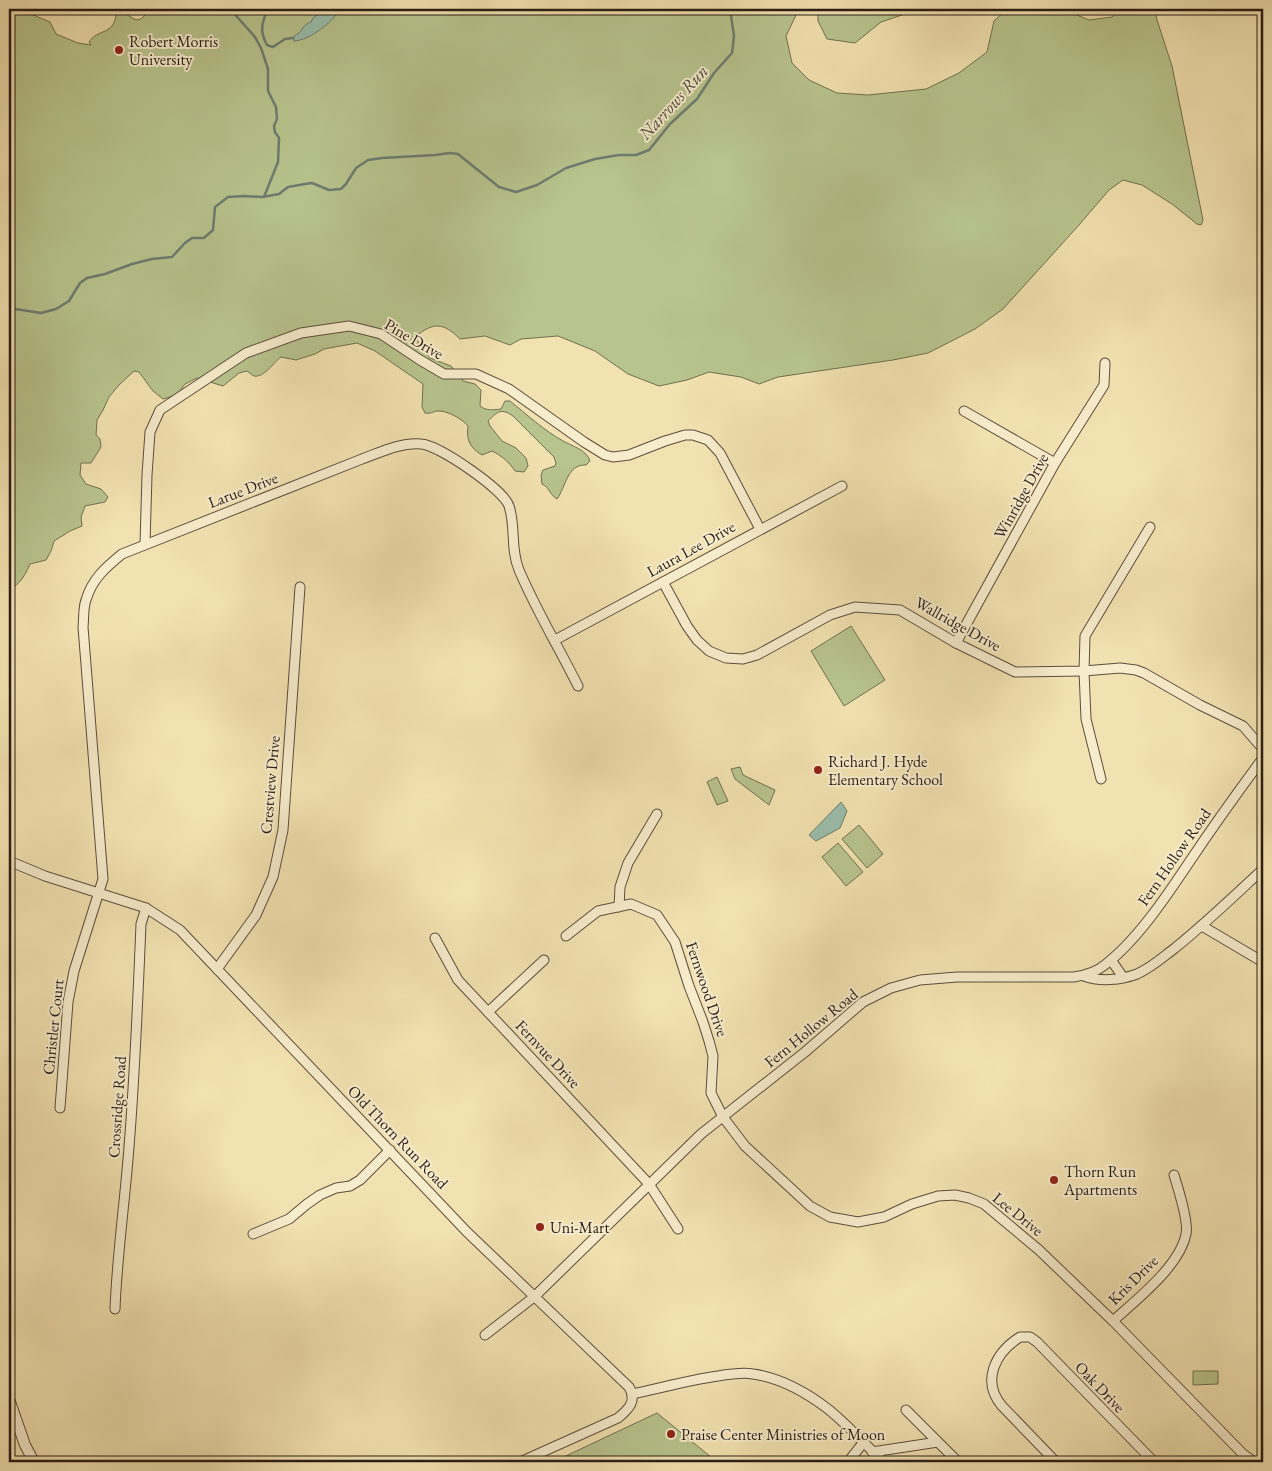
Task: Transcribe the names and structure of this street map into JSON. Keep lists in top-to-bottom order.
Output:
{
  "streets": {
    "street": [
      "Pine Drive",
      "Larue Drive",
      "Winridge Drive",
      "Laura Lee Drive",
      "Wallridge Drive",
      "Crestview Drive",
      "Fern Hollow Road",
      "Fernwood Drive",
      "Christler Court",
      "Fernvue Drive",
      "Crossridge Road",
      "Old Thorn Run Road",
      "Lee Drive",
      "Kris Drive",
      "Oak Drive"
    ]
  },
  "crossings": [
    ["Pine Drive", "Larue Drive"],
    ["Pine Drive", "Laura Lee Drive"],
    ["Larue Drive", "Laura Lee Drive"],
    ["Larue Drive", "Christler Court"],
    ["Larue Drive", "Old Thorn Run Road"],
    ["Winridge Drive", "Wallridge Drive"],
    ["Laura Lee Drive", "Wallridge Drive"],
    ["Crestview Drive", "Old Thorn Run Road"],
    ["Fern Hollow Road", "Fernwood Drive"],
    ["Fern Hollow Road", "Fernvue Drive"],
    ["Fern Hollow Road", "Old Thorn Run Road"],
    ["Fern Hollow Road", "Lee Drive"],
    ["Fernwood Drive", "Lee Drive"],
    ["Christler Court", "Old Thorn Run Road"],
    ["Crossridge Road", "Old Thorn Run Road"],
    ["Lee Drive", "Kris Drive"]
  ],
  "water": ["Narrows Run"],
  "places": [
    "Robert Morris University",
    "Richard J. Hyde Elementary School",
    "Thorn Run Apartments",
    "Uni-Mart",
    "Praise Center Ministries of Moon"
  ]
}
